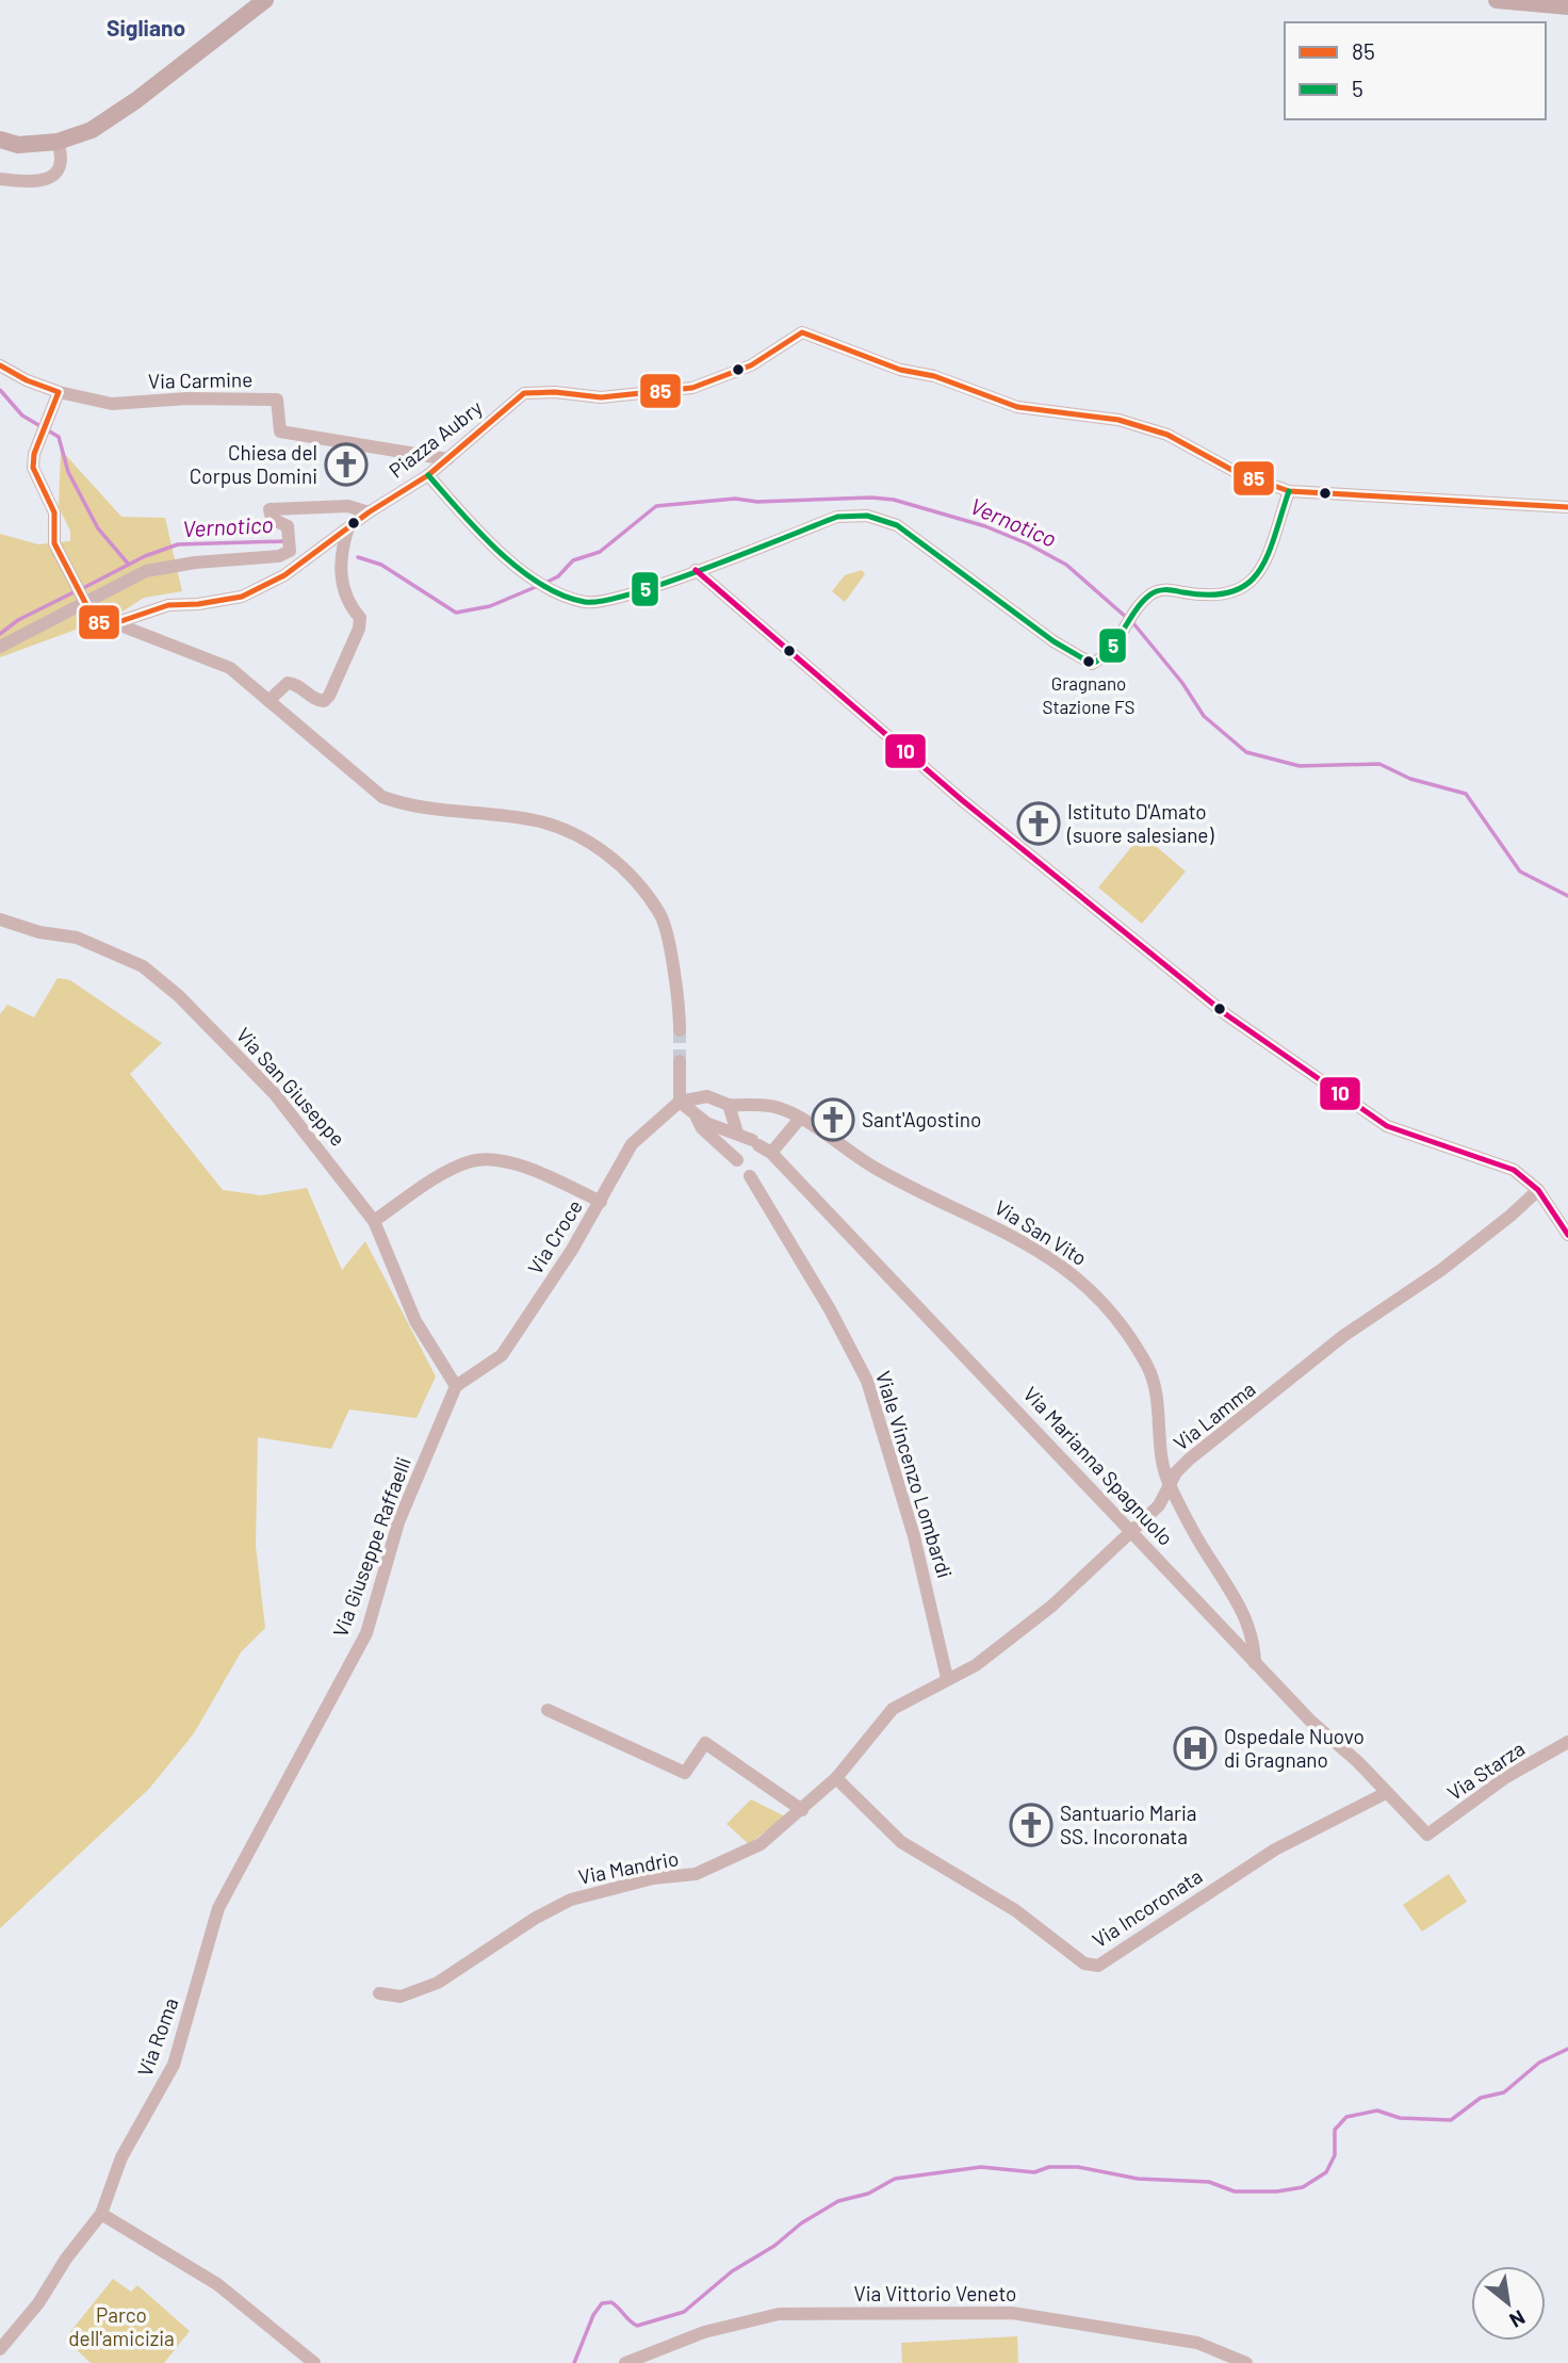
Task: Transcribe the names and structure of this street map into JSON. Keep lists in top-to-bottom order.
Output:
{
  "streets": {
    "street": [
      "Via Carmine",
      "Piazza Aubry",
      "Via San Giuseppe",
      "Via San Vito",
      "Via Croce",
      "Via Lamma",
      "Via Marianna Spagnuolo",
      "Viale Vincenzo Lombardi",
      "Via Giuseppe Raffaelli",
      "Via Starza",
      "Via Mandrio",
      "Via Incoronata",
      "Via Roma",
      "Via Vittorio Veneto"
    ]
  },
  "crossings": [
    ["Via Carmine", "Piazza Aubry"],
    ["Via San Giuseppe", "Via Croce"],
    ["Via San Giuseppe", "Via Giuseppe Raffaelli"],
    ["Via San Vito", "Via Croce"],
    ["Via San Vito", "Via Lamma"],
    ["Via San Vito", "Via Marianna Spagnuolo"],
    ["Via Croce", "Via Giuseppe Raffaelli"],
    ["Via Lamma", "Via Marianna Spagnuolo"],
    ["Via Lamma", "Viale Vincenzo Lombardi"],
    ["Via Lamma", "Via Mandrio"],
    ["Via Lamma", "Via Incoronata"],
    ["Via Marianna Spagnuolo", "Via Starza"],
    ["Via Marianna Spagnuolo", "Via Incoronata"],
    ["Via Giuseppe Raffaelli", "Via Roma"],
    ["Via Mandrio", "Via Incoronata"]
  ],
  "districts": ["Sigliano"],
  "water": ["Vernotico"],
  "parks": ["Parco dell'amicizia"],
  "places": {
    "church": [
      "Chiesa del Corpus Domini",
      "Istituto D'Amato (suore salesiane)",
      "Sant'Agostino",
      "Santuario Maria SS. Incoronata"
    ],
    "other": ["Gragnano Stazione FS"],
    "hospital": ["Ospedale Nuovo di Gragnano"]
  },
  "lines": ["transit line 85", "transit line 5", "transit line 10"],
  "legend": ["85", "5"],
  "north": "bottom right"
}
